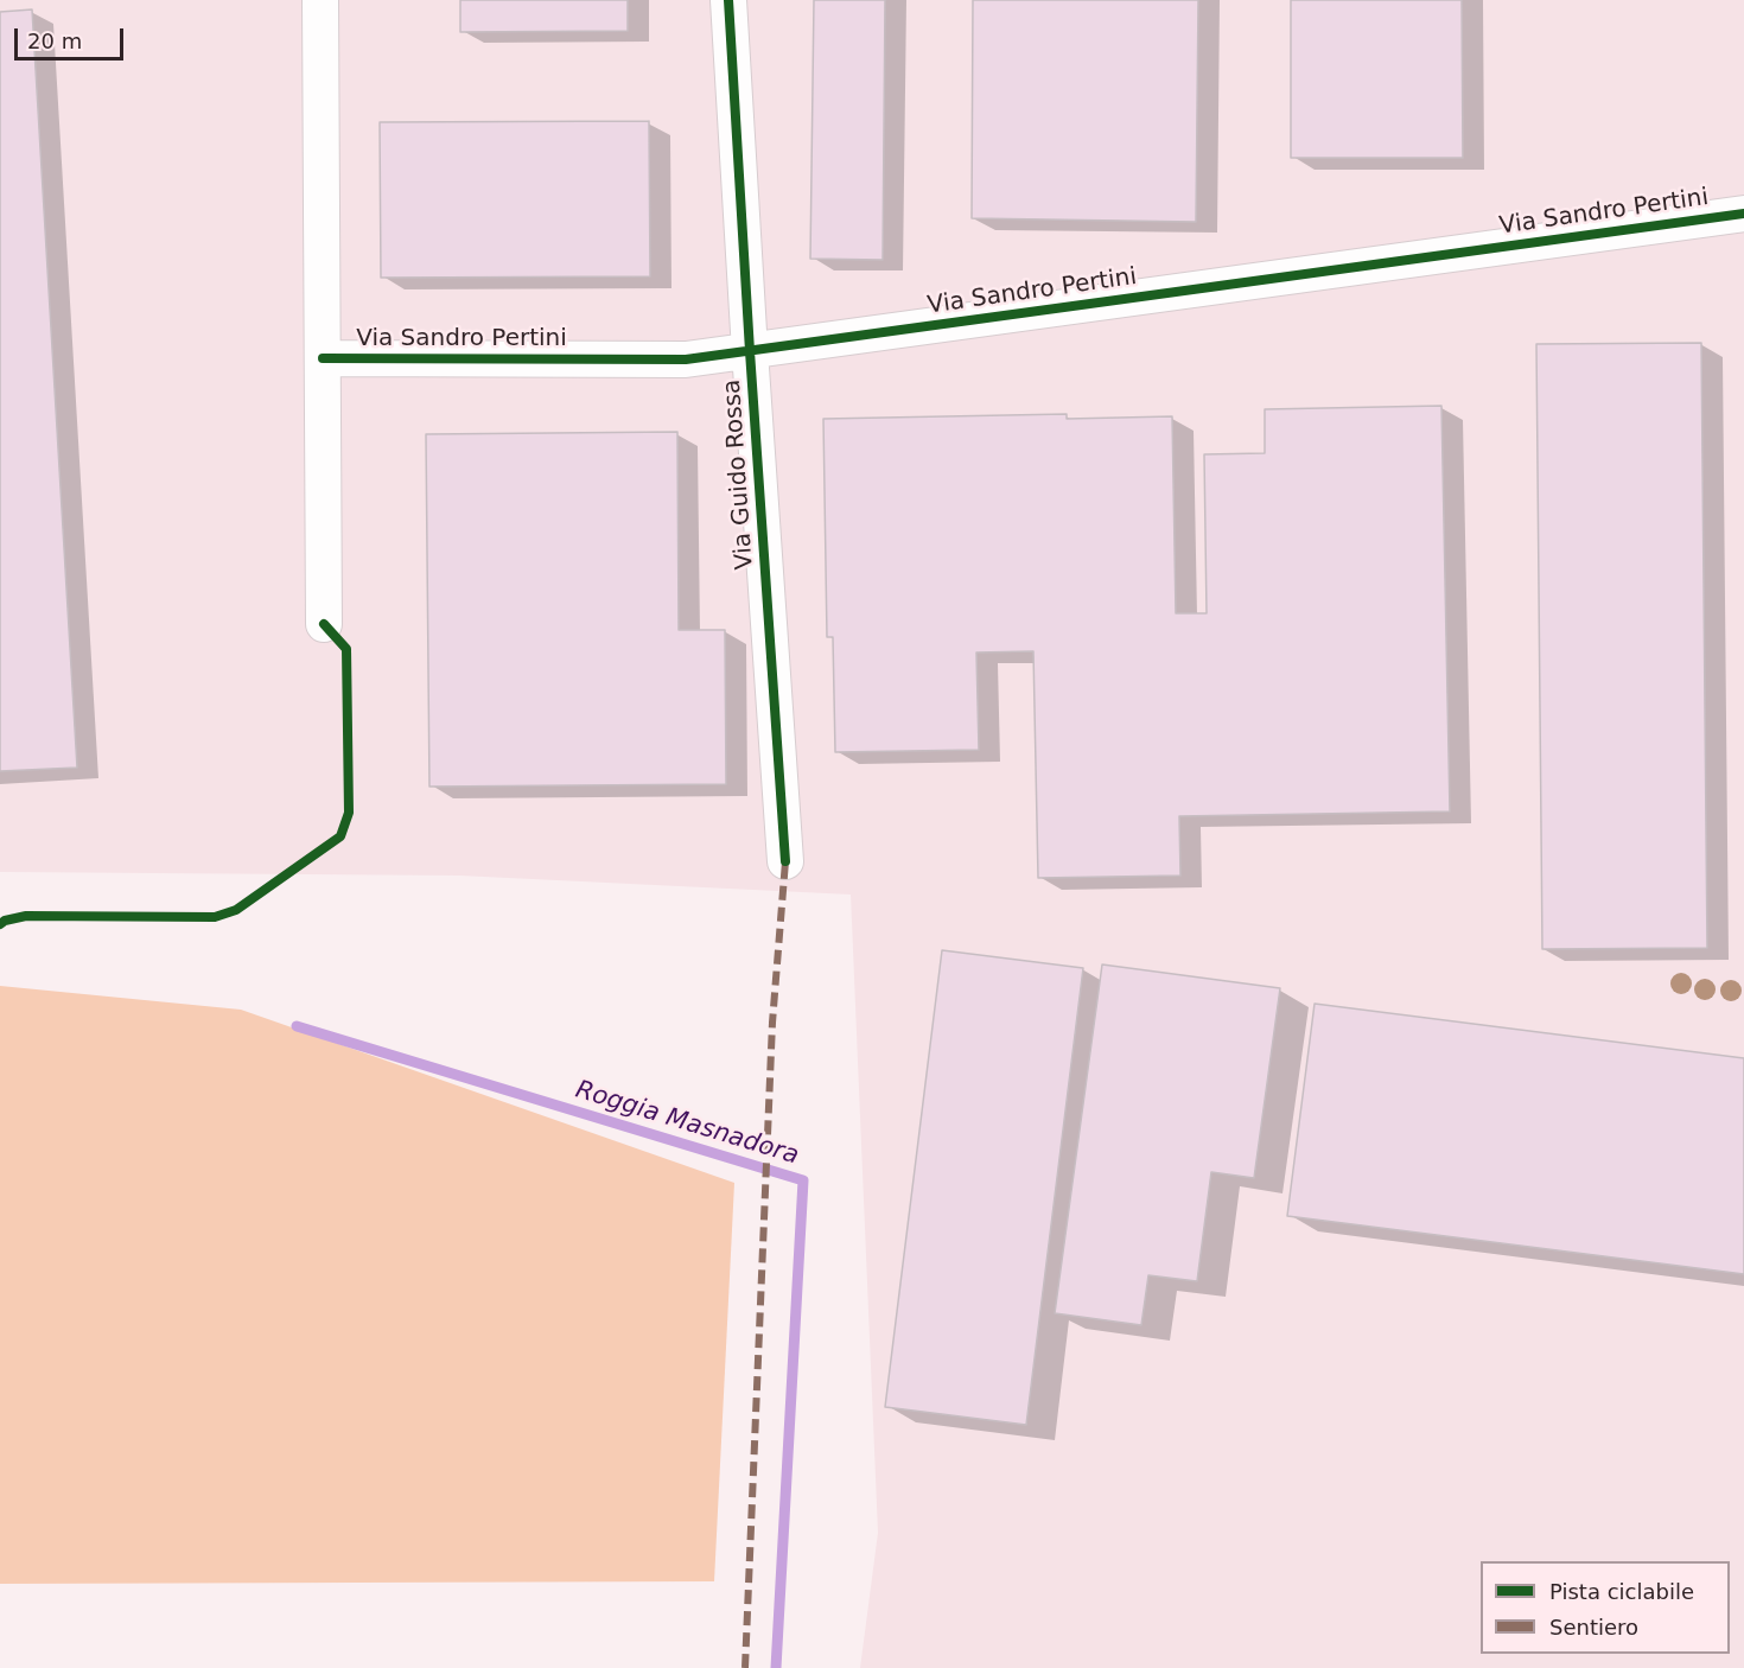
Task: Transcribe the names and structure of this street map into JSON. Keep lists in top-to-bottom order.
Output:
{
  "streets": {
    "street": ["Via Sandro Pertini", "Via Guido Rossa"]
  },
  "crossings": [
    ["Via Sandro Pertini", "Via Guido Rossa"]
  ],
  "water": ["Roggia Masnadora"],
  "legend": ["Pista ciclabile", "Sentiero"],
  "scale_bar": "20 m"
}
